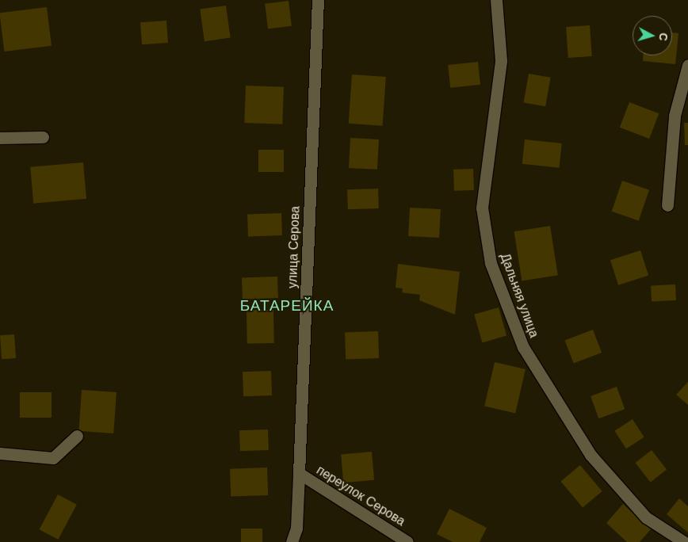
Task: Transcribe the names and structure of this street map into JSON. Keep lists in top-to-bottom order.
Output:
{
  "streets": {
    "street": ["улица Серова", "Дальняя улица", "переулок Серова"]
  },
  "crossings": [
    ["улица Серова", "переулок Серова"]
  ],
  "districts": ["БАТАРЕЙКА"],
  "north": "right"
}
